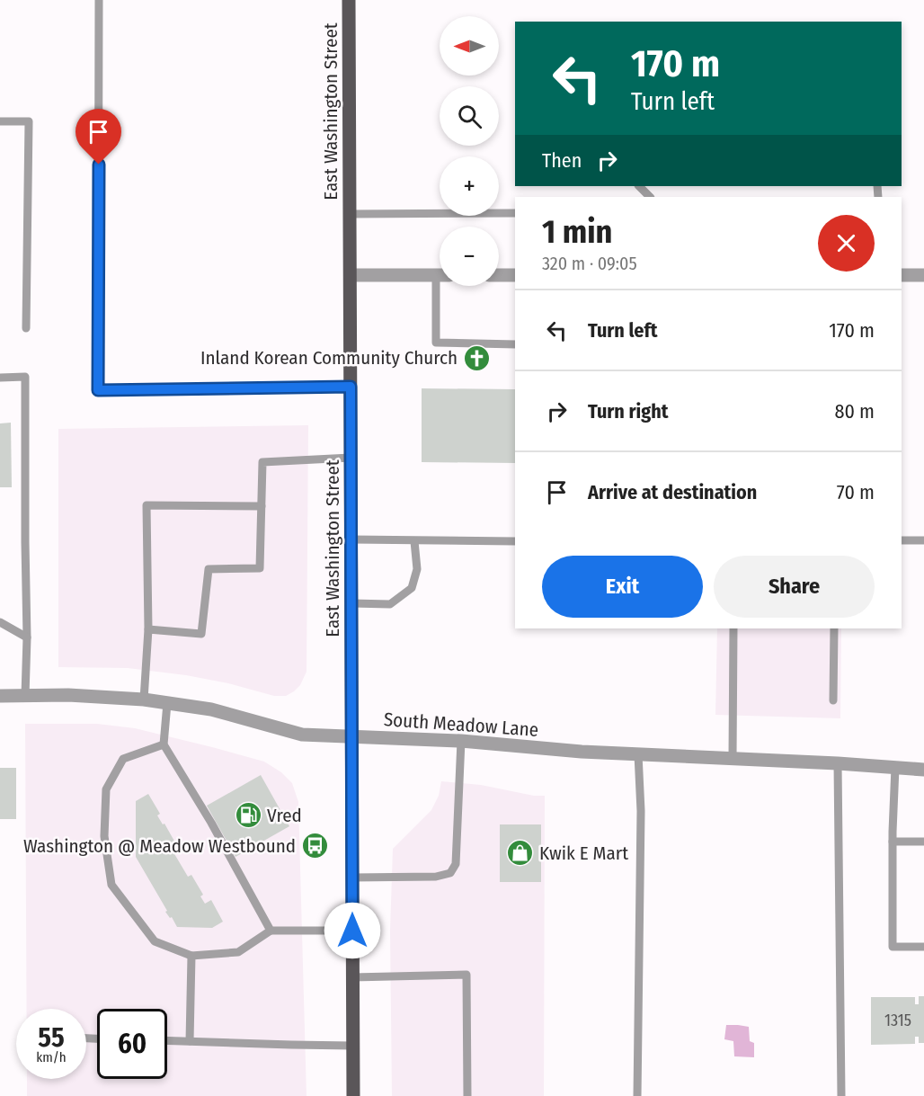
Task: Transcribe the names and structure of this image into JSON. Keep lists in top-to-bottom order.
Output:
{
  "streets": {
    "main road": ["East Washington Street"],
    "street": ["South Meadow Lane"]
  },
  "crossings": [
    ["East Washington Street", "South Meadow Lane"]
  ],
  "places": {
    "church": ["Inland Korean Community Church"],
    "fuel station": ["Vred"],
    "bus stop": ["Washington @ Meadow Westbound"],
    "shop": ["Kwik E Mart"]
  },
  "house_numbers": ["1315"],
  "north": "left",
  "page": {
    "map_buttons": ["+", "−"],
    "turn": ["170 m", "Turn left"],
    "then": "Then",
    "heading": ["1 min", "320 m · 09:05"],
    "list": [
      {
        "name": "Turn left",
        "value": "170 m"
      },
      {
        "name": "Turn right",
        "value": "80 m"
      },
      {
        "name": "Arrive at destination",
        "value": "70 m"
      }
    ],
    "buttons": ["Exit", "Share"],
    "speed": "55 km/h",
    "limit": "60"
  }
}
